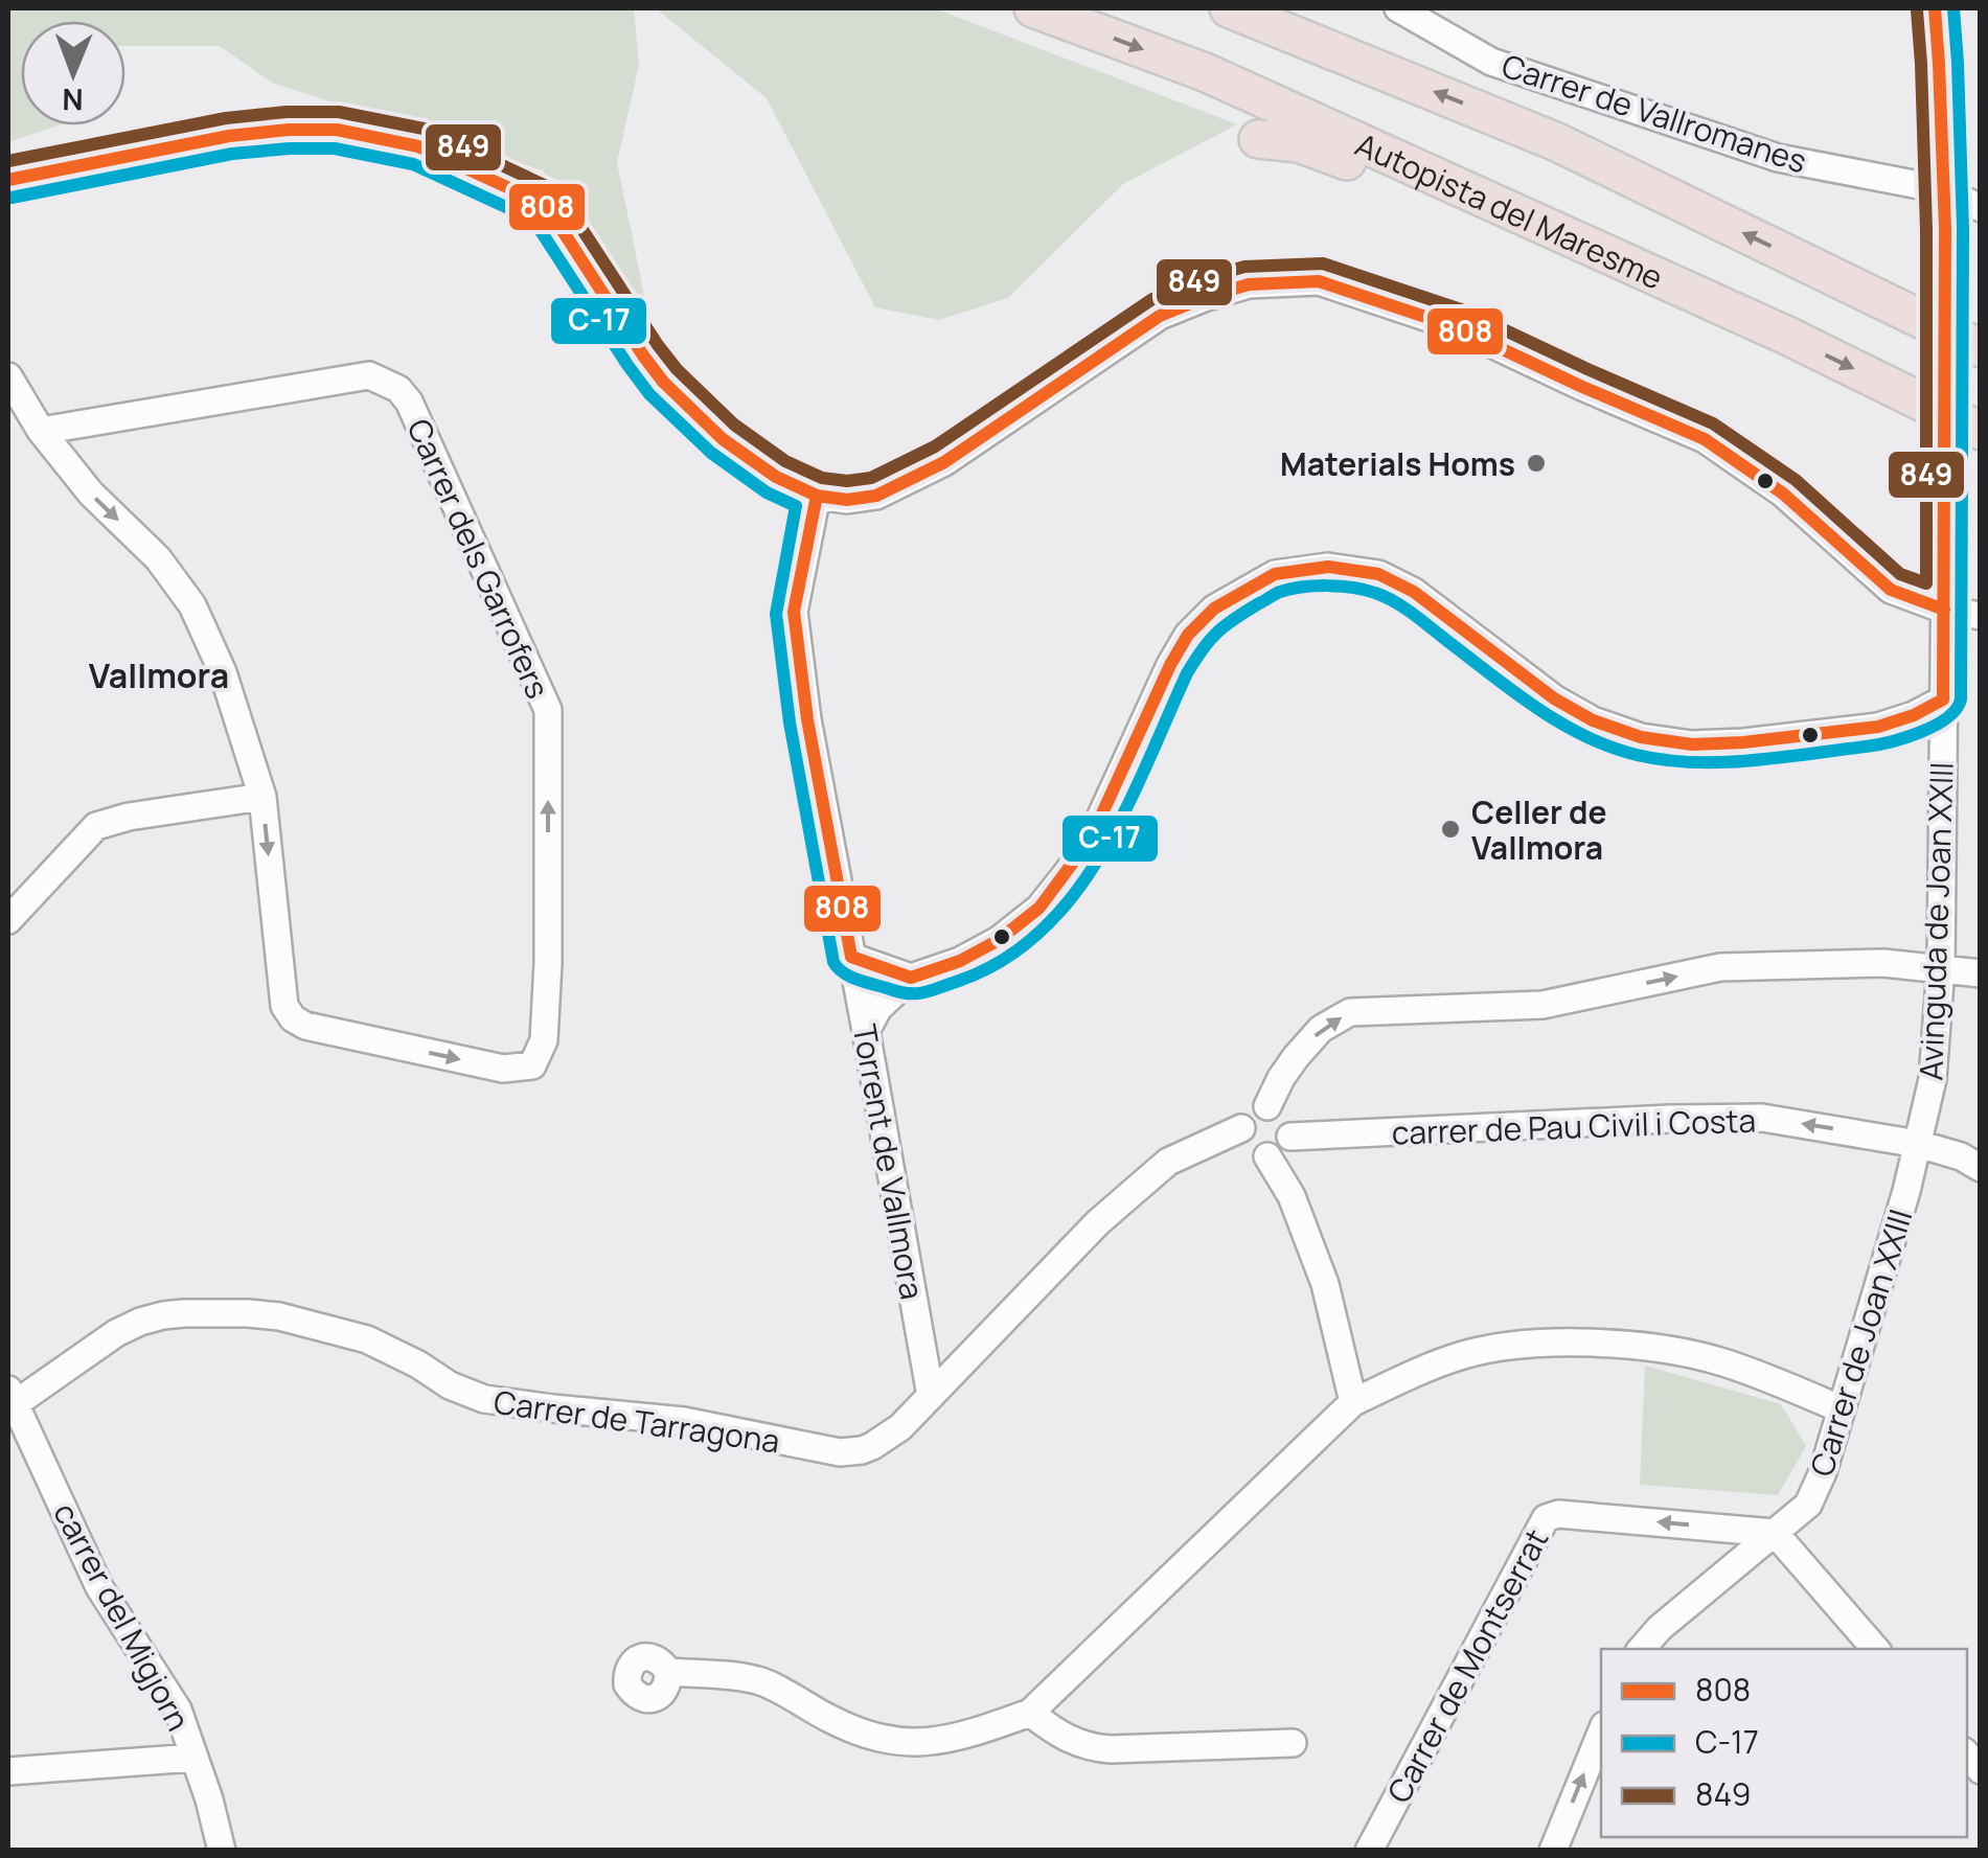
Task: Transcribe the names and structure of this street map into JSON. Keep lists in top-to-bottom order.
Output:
{
  "streets": {
    "highway": ["Autopista del Maresme"],
    "street": [
      "Carrer de Vallromanes",
      "Carrer dels Garrofers",
      "Avinguda de Joan XXIII",
      "carrer de Pau Civil i Costa",
      "Torrent de Vallmora",
      "Carrer de Joan XXIII",
      "Carrer de Tarragona",
      "carrer del Migjorn",
      "Carrer de Montserrat"
    ]
  },
  "crossings": [
    ["Carrer de Vallromanes", "Avinguda de Joan XXIII"],
    ["Avinguda de Joan XXIII", "carrer de Pau Civil i Costa"],
    ["Avinguda de Joan XXIII", "Carrer de Joan XXIII"],
    ["carrer de Pau Civil i Costa", "Carrer de Joan XXIII"],
    ["carrer de Pau Civil i Costa", "Carrer de Tarragona"],
    ["Torrent de Vallmora", "Carrer de Tarragona"],
    ["Carrer de Joan XXIII", "Carrer de Montserrat"],
    ["Carrer de Tarragona", "carrer del Migjorn"]
  ],
  "one_way": ["Carrer de Montserrat"],
  "districts": ["Vallmora"],
  "places": ["Materials Homs", "Celler de Vallmora"],
  "lines": ["transit line 808", "transit line C-17", "transit line 849"],
  "legend": ["808", "C-17", "849"],
  "north": "bottom"
}
